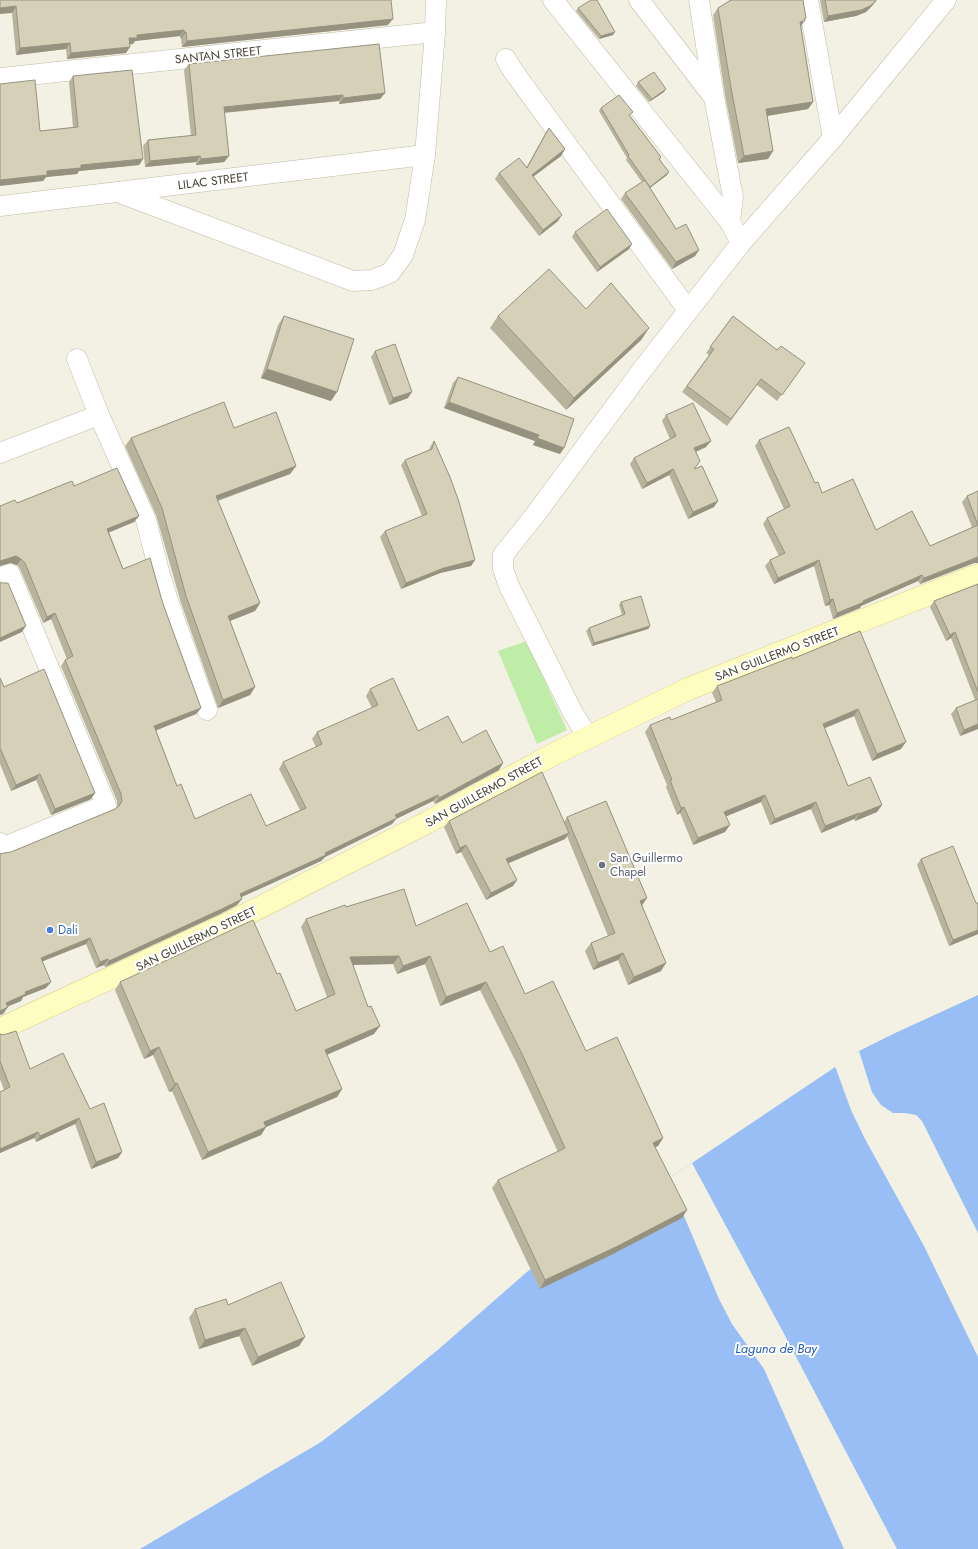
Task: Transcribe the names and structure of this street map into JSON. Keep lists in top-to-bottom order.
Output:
{
  "streets": {
    "main road": ["SAN GUILLERMO STREET"],
    "street": ["SANTAN STREET", "LILAC STREET"]
  },
  "water": ["Laguna de Bay"],
  "places": ["San Guillermo Chapel", "Dali"]
}
